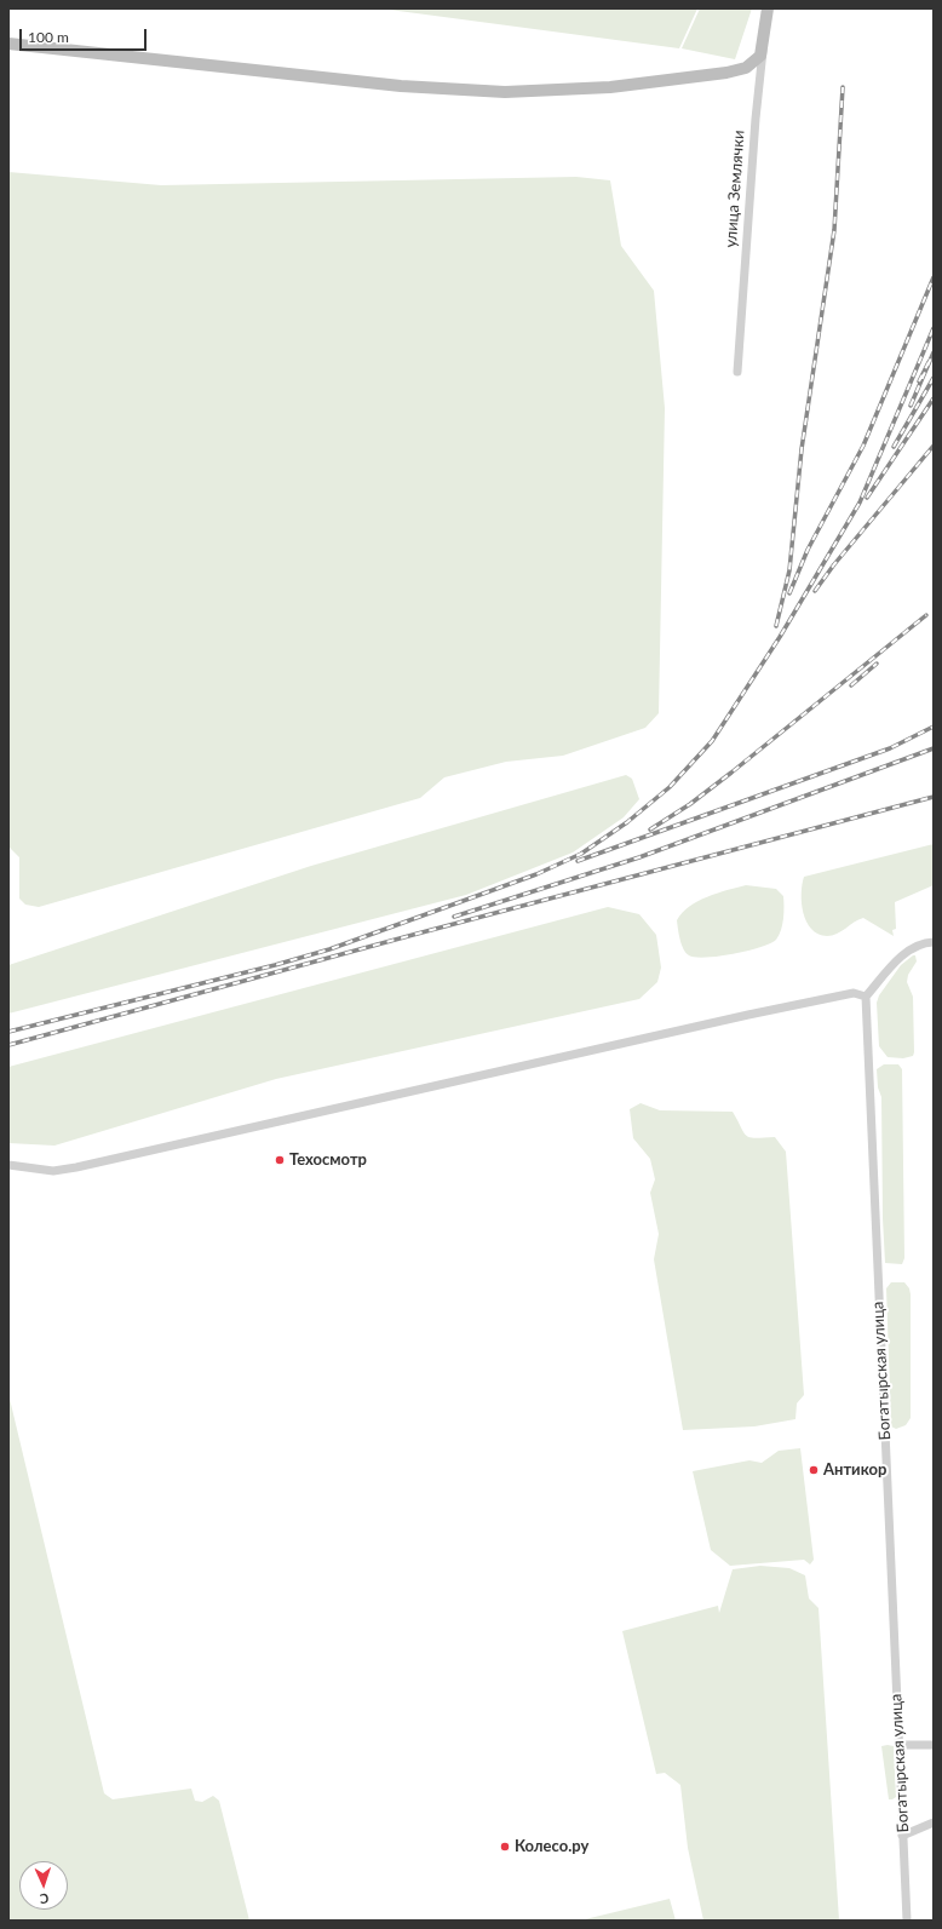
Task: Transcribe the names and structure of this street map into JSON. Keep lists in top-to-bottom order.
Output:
{
  "streets": {
    "street": ["улица Землячки", "Богатырская улица"]
  },
  "places": ["Техосмотр", "Антикор", "Колесо.ру"],
  "scale_bar": "100 m",
  "north": "bottom"
}
